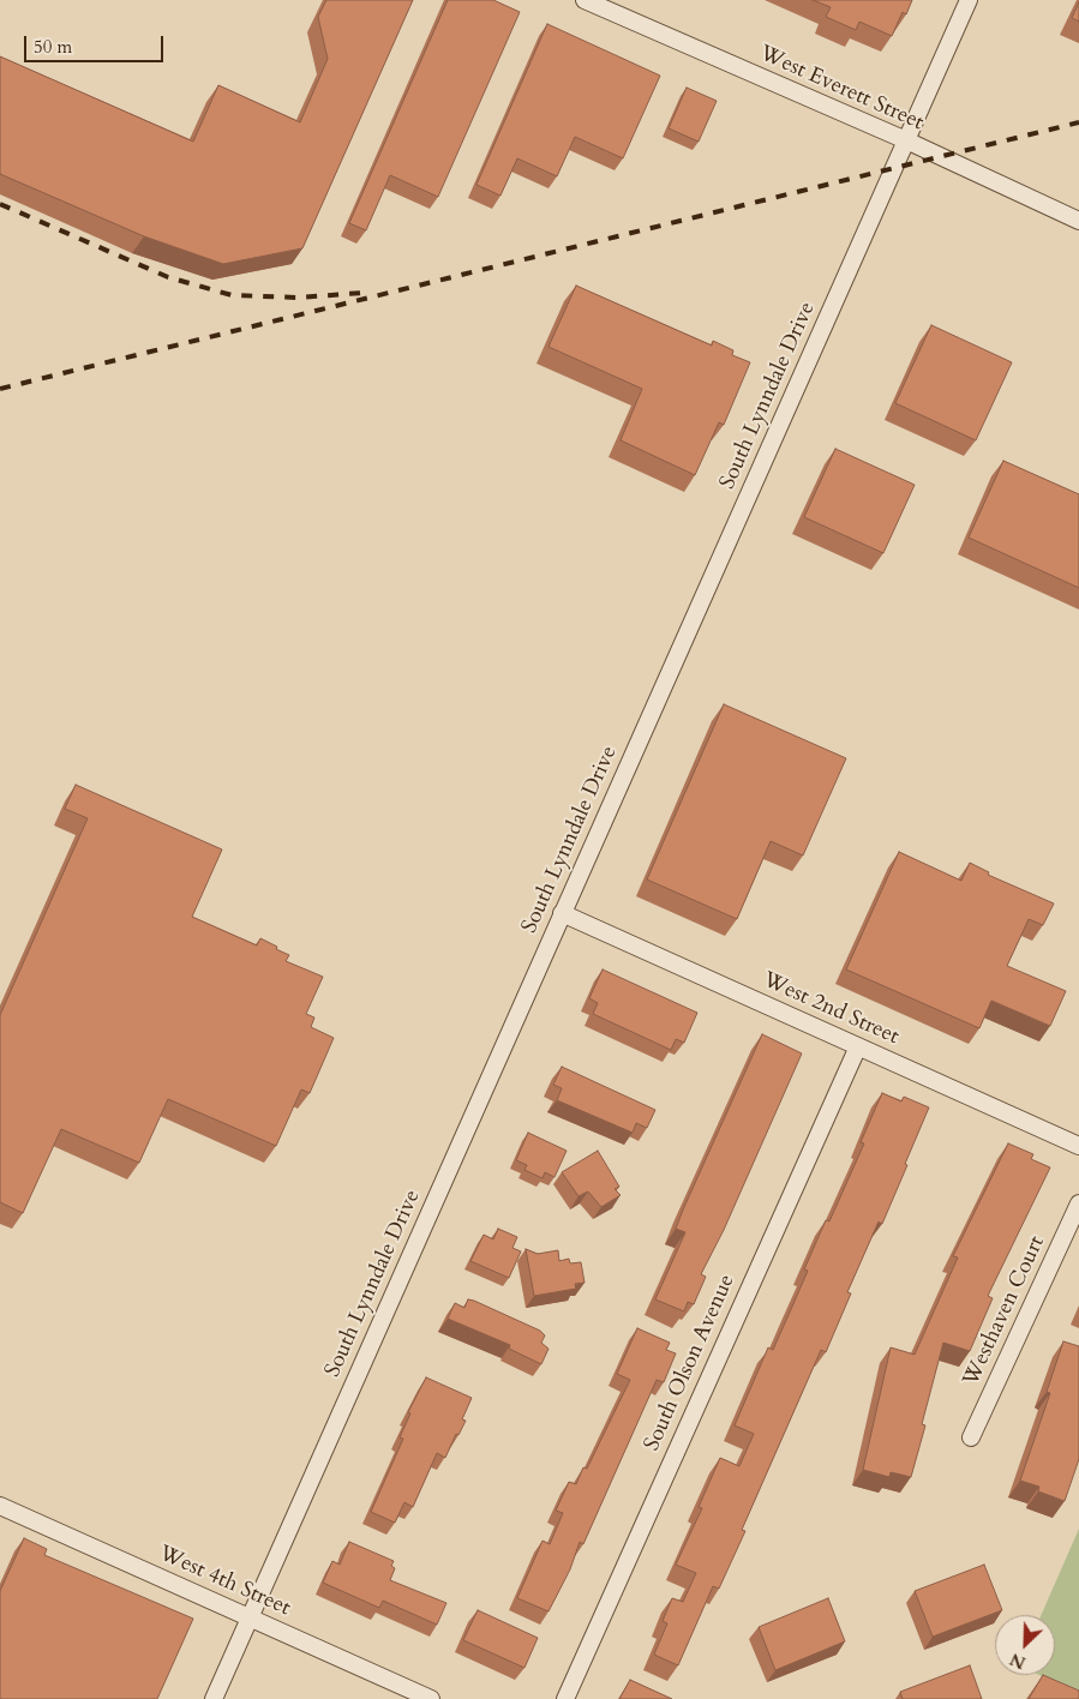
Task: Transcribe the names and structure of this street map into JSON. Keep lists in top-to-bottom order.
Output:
{
  "streets": {
    "street": [
      "West Everett Street",
      "South Lynndale Drive",
      "West 2nd Street",
      "Westhaven Court",
      "South Olson Avenue",
      "West 4th Street"
    ]
  },
  "crossings": [
    ["West Everett Street", "South Lynndale Drive"],
    ["South Lynndale Drive", "West 2nd Street"],
    ["South Lynndale Drive", "West 4th Street"],
    ["West 2nd Street", "South Olson Avenue"]
  ],
  "scale_bar": "50 m",
  "north": "bottom left"
}
